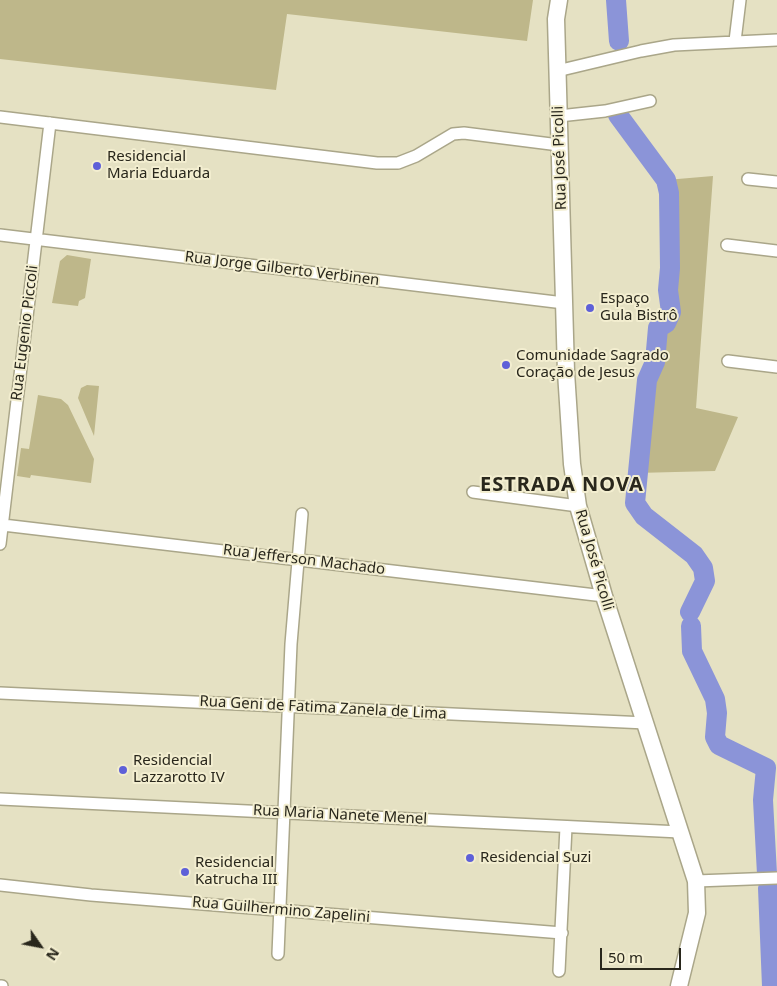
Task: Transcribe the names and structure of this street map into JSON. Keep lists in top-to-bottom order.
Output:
{
  "streets": {
    "street": [
      "Rua José Picolli",
      "Rua Jorge Gilberto Verbinen",
      "Rua Eugenio Piccoli",
      "Rua Jefferson Machado",
      "Rua Geni de Fatima Zanela de Lima",
      "Rua Maria Nanete Menel",
      "Rua Guilhermino Zapelini"
    ]
  },
  "crossings": [
    ["Rua José Picolli", "Rua Jorge Gilberto Verbinen"],
    ["Rua José Picolli", "Rua Jefferson Machado"],
    ["Rua José Picolli", "Rua Geni de Fatima Zanela de Lima"],
    ["Rua José Picolli", "Rua Maria Nanete Menel"],
    ["Rua Jorge Gilberto Verbinen", "Rua Eugenio Piccoli"],
    ["Rua Eugenio Piccoli", "Rua Jefferson Machado"]
  ],
  "districts": ["ESTRADA NOVA"],
  "places": [
    "Residencial Maria Eduarda",
    "Espaço Gula Bistrô",
    "Comunidade Sagrado Coração de Jesus",
    "Residencial Lazzarotto IV",
    "Residencial Suzi",
    "Residencial Katrucha III"
  ],
  "scale_bar": "50 m",
  "north": "bottom right"
}
